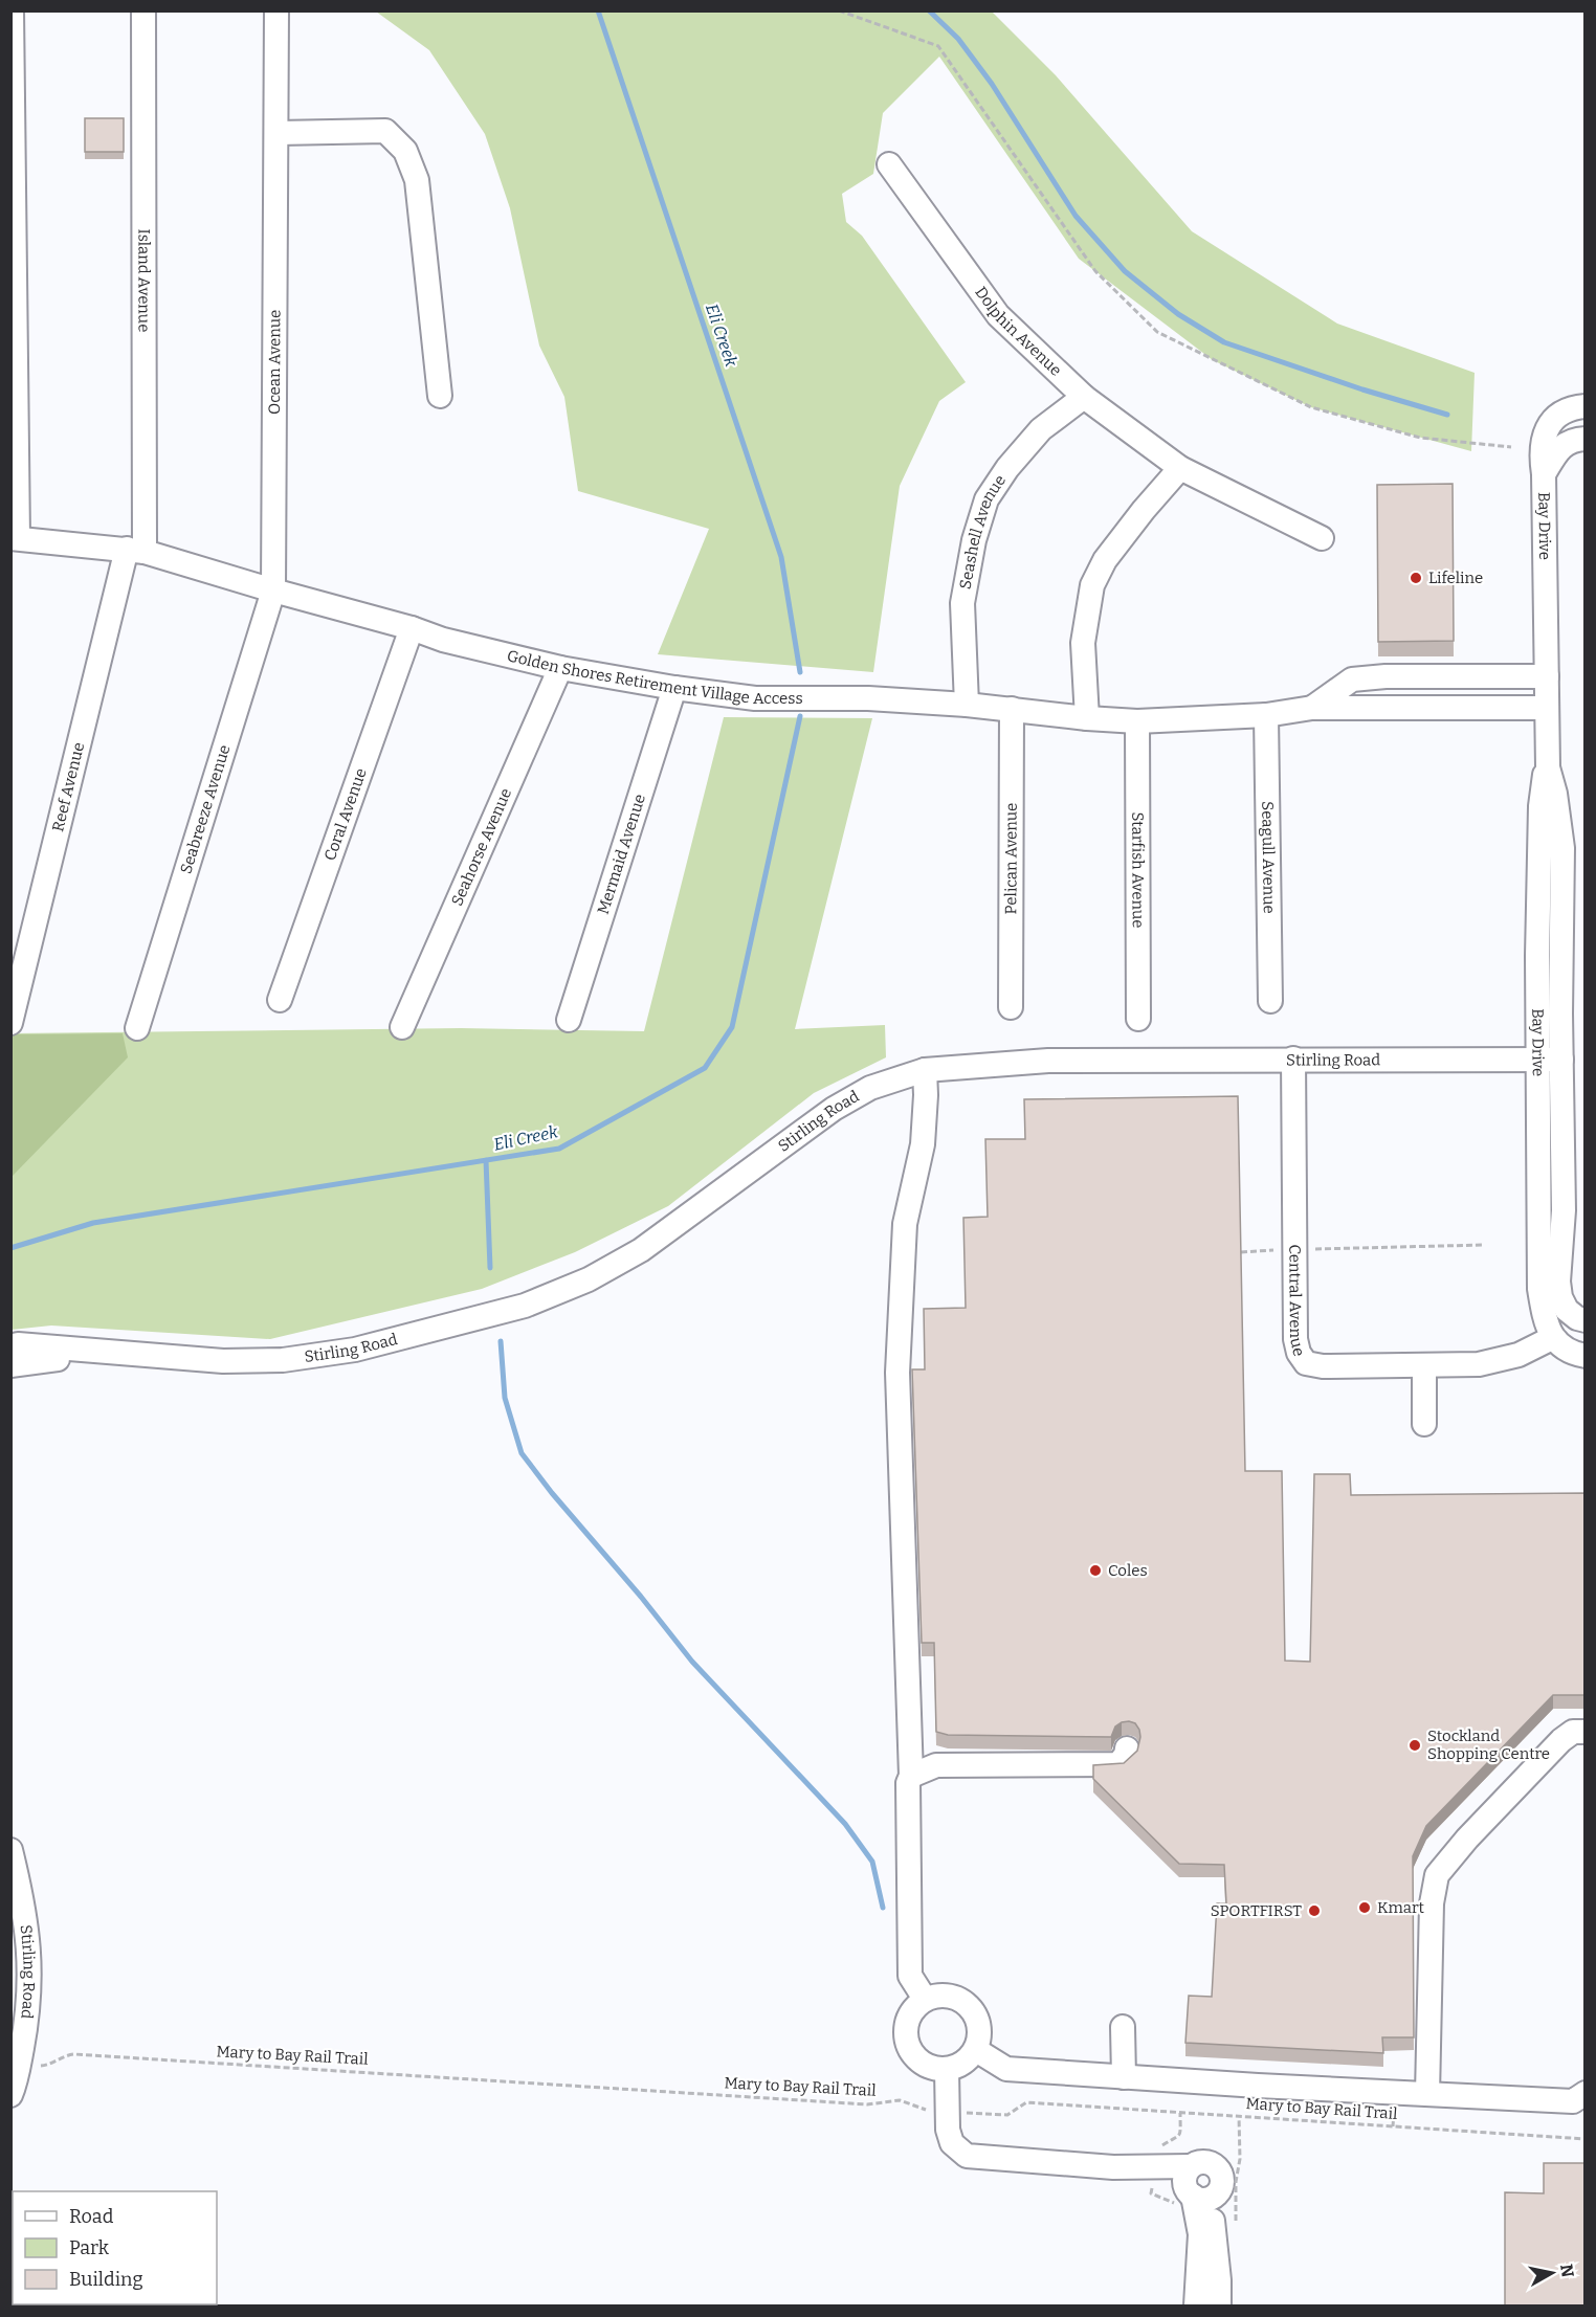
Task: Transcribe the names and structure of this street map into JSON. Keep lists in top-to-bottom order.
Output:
{
  "streets": {
    "street": [
      "Island Avenue",
      "Dolphin Avenue",
      "Ocean Avenue",
      "Bay Drive",
      "Seashell Avenue",
      "Golden Shores Retirement Village Access",
      "Reef Avenue",
      "Seabreeze Avenue",
      "Coral Avenue",
      "Seahorse Avenue",
      "Mermaid Avenue",
      "Seagull Avenue",
      "Pelican Avenue",
      "Starfish Avenue",
      "Stirling Road",
      "Central Avenue"
    ],
    "path": ["Mary to Bay Rail Trail"]
  },
  "crossings": [
    ["Island Avenue", "Golden Shores Retirement Village Access"],
    ["Island Avenue", "Reef Avenue"],
    ["Dolphin Avenue", "Seashell Avenue"],
    ["Ocean Avenue", "Golden Shores Retirement Village Access"],
    ["Ocean Avenue", "Seabreeze Avenue"],
    ["Bay Drive", "Golden Shores Retirement Village Access"],
    ["Bay Drive", "Stirling Road"],
    ["Bay Drive", "Central Avenue"],
    ["Seashell Avenue", "Golden Shores Retirement Village Access"],
    ["Golden Shores Retirement Village Access", "Reef Avenue"],
    ["Golden Shores Retirement Village Access", "Seabreeze Avenue"],
    ["Golden Shores Retirement Village Access", "Coral Avenue"],
    ["Golden Shores Retirement Village Access", "Seahorse Avenue"],
    ["Golden Shores Retirement Village Access", "Mermaid Avenue"],
    ["Golden Shores Retirement Village Access", "Seagull Avenue"],
    ["Golden Shores Retirement Village Access", "Pelican Avenue"],
    ["Golden Shores Retirement Village Access", "Starfish Avenue"],
    ["Stirling Road", "Central Avenue"],
    ["Stirling Road", "Mary to Bay Rail Trail"]
  ],
  "water": ["Eli Creek"],
  "places": [
    "Lifeline",
    "Coles",
    "Stockland Shopping Centre",
    "Kmart",
    "SPORTFIRST"
  ],
  "legend": ["Road", "Park", "Building"],
  "north": "right"
}
